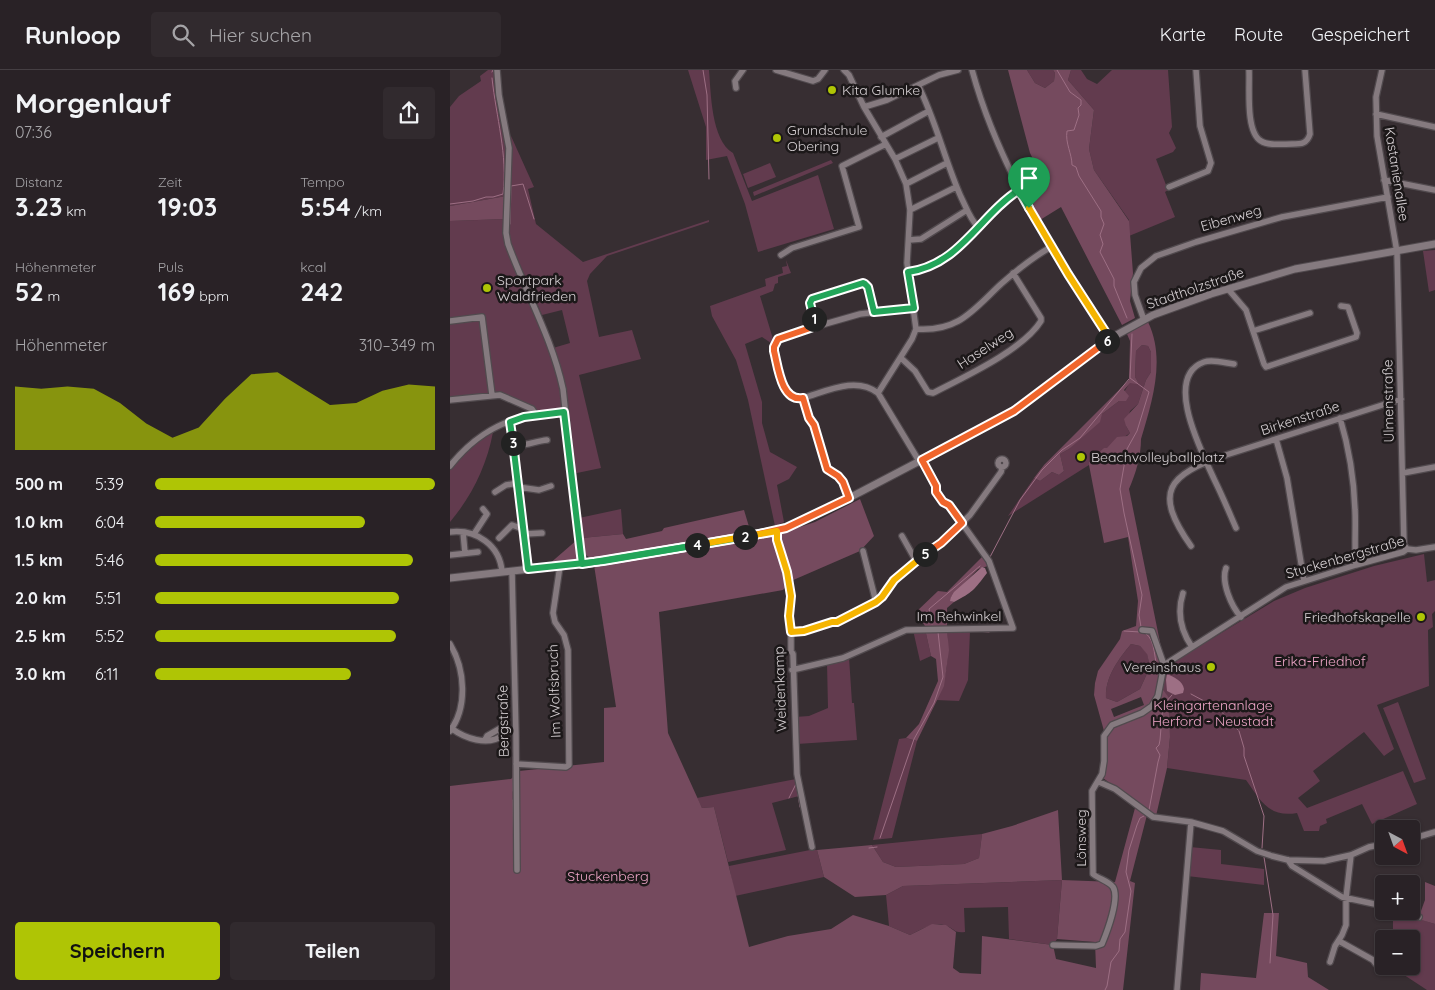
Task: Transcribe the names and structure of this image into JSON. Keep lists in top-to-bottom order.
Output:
{
  "streets": {
    "street": [
      "Kastanienallee",
      "Eibenweg",
      "Stadtholzstraße",
      "Haselweg",
      "Ulmenstraße",
      "Birkenstraße",
      "Stuckenbergstraße",
      "Im Rehwinkel",
      "Weidenkamp",
      "Im Wolfsbruch",
      "Bergstraße",
      "Lönsweg"
    ]
  },
  "crossings": [
    ["Kastanienallee", "Eibenweg"],
    ["Kastanienallee", "Stadtholzstraße"],
    ["Kastanienallee", "Ulmenstraße"],
    ["Eibenweg", "Stadtholzstraße"],
    ["Stadtholzstraße", "Ulmenstraße"],
    ["Stadtholzstraße", "Weidenkamp"],
    ["Stadtholzstraße", "Im Wolfsbruch"],
    ["Stadtholzstraße", "Bergstraße"],
    ["Ulmenstraße", "Birkenstraße"],
    ["Ulmenstraße", "Stuckenbergstraße"],
    ["Im Rehwinkel", "Weidenkamp"],
    ["Im Wolfsbruch", "Bergstraße"]
  ],
  "parks": ["Erika-Friedhof", "Kleingartenanlage Herford - Neustadt", "Stuckenberg"],
  "places": [
    "Kita Glumke",
    "Grundschule Obering",
    "Sportpark Waldfrieden",
    "Beachvolleyballplatz",
    "Friedhofskapelle",
    "Vereinshaus"
  ],
  "north": "bottom right",
  "page": {
    "header": "Runloop",
    "search": "Hier suchen",
    "nav": ["Karte", "Route", "Gespeichert"],
    "heading": ["Morgenlauf", "07:36"],
    "stats": [
      ["Distanz", "3.23 km"],
      ["Zeit", "19:03"],
      ["Tempo", "5:54 /km"],
      ["Höhenmeter", "52 m"],
      ["Puls", "169 bpm"],
      ["kcal", "242"]
    ],
    "pins": [
      "1",
      "6",
      "3",
      "2",
      "4",
      "5"
    ],
    "chart": ["Höhenmeter", "310–349 m"],
    "list": [
      {
        "name": "500 m",
        "note": "5:39"
      },
      {
        "name": "1.0 km",
        "note": "6:04"
      },
      {
        "name": "1.5 km",
        "note": "5:46"
      },
      {
        "name": "2.0 km",
        "note": "5:51"
      },
      {
        "name": "2.5 km",
        "note": "5:52"
      },
      {
        "name": "3.0 km",
        "note": "6:11"
      }
    ],
    "map_buttons": ["+", "−"],
    "buttons": ["Speichern", "Teilen"]
  }
}
